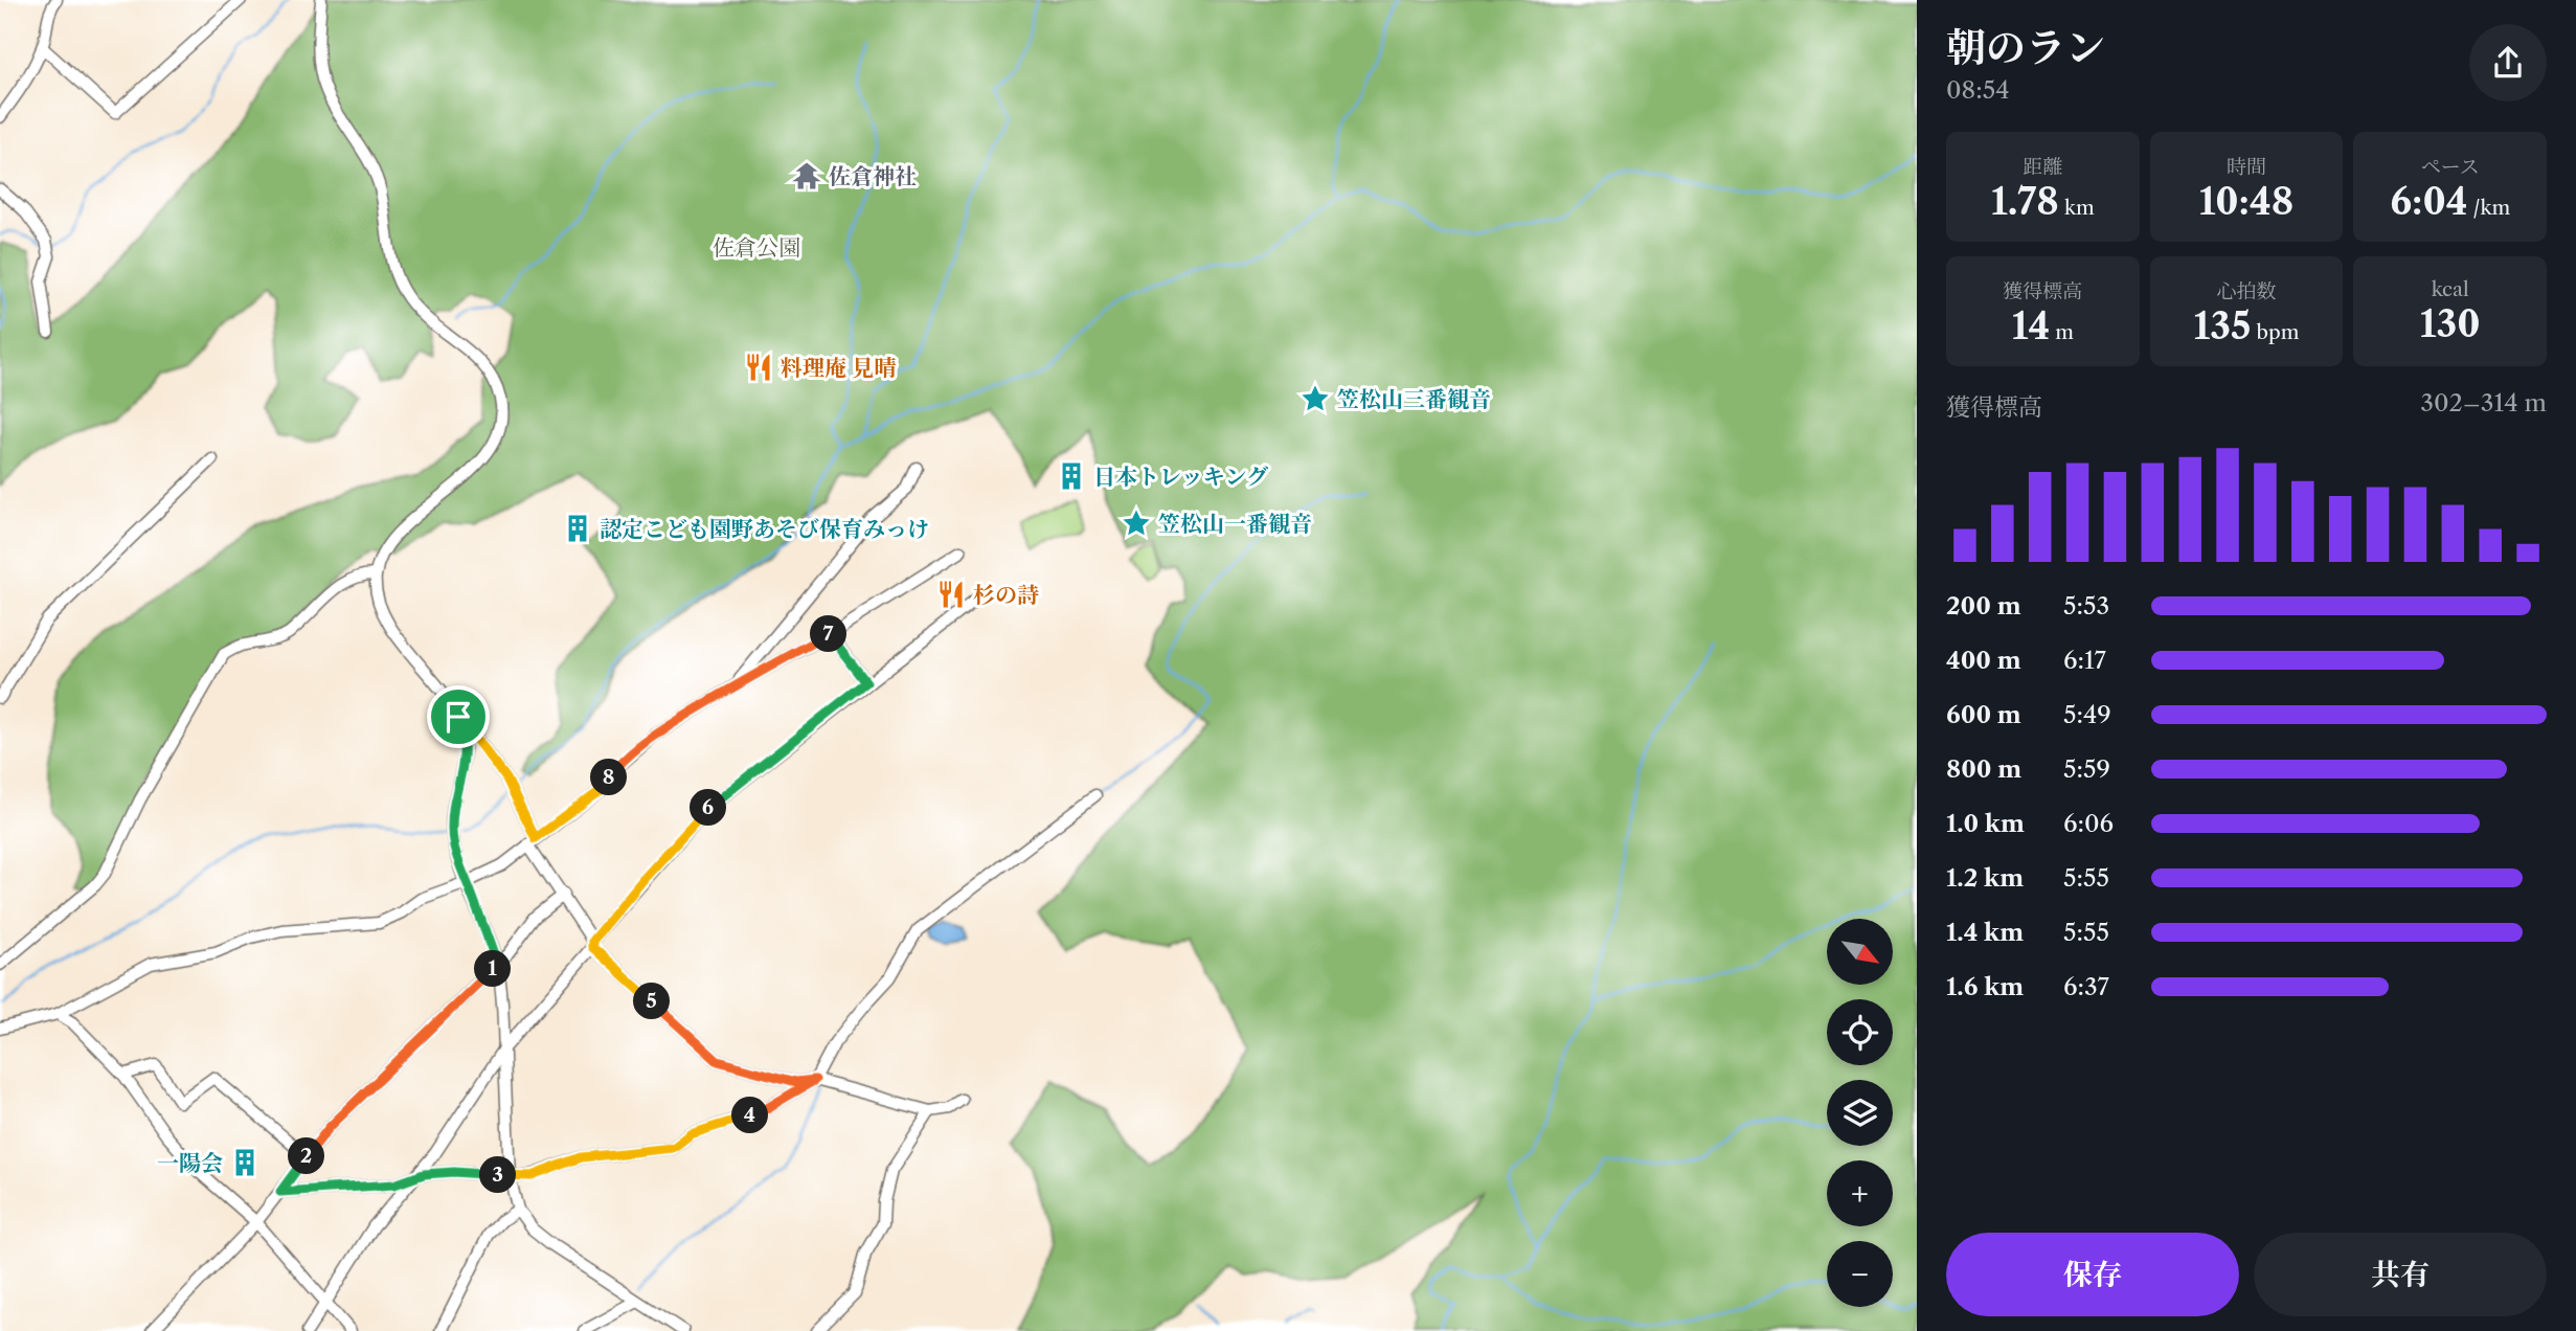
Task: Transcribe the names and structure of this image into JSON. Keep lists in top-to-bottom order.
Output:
{
  "parks": ["佐倉公園"],
  "places": {
    "temple": ["佐倉神社"],
    "restaurant": ["料理庵 見晴", "杉の詩"],
    "place": ["笠松山三番観音", "笠松山一番観音"],
    "building": ["日本トレッキング", "認定こども園野あそび保育みっけ", "一陽会"]
  },
  "north": "bottom right",
  "page": {
    "heading": ["朝のラン", "08:54"],
    "stats": [
      ["距離", "1.78 km"],
      ["時間", "10:48"],
      ["ペース", "6:04 /km"],
      ["獲得標高", "14 m"],
      ["心拍数", "135 bpm"],
      ["kcal", "130"]
    ],
    "chart": ["獲得標高", "302–314 m"],
    "list": [
      {
        "name": "200 m",
        "note": "5:53"
      },
      {
        "name": "400 m",
        "note": "6:17"
      },
      {
        "name": "600 m",
        "note": "5:49"
      },
      {
        "name": "800 m",
        "note": "5:59"
      },
      {
        "name": "1.0 km",
        "note": "6:06"
      },
      {
        "name": "1.2 km",
        "note": "5:55"
      },
      {
        "name": "1.4 km",
        "note": "5:55"
      },
      {
        "name": "1.6 km",
        "note": "6:37"
      }
    ],
    "pins": [
      "7",
      "8",
      "6",
      "1",
      "5",
      "4",
      "2",
      "3"
    ],
    "map_buttons": ["+", "−"],
    "buttons": ["保存", "共有"]
  }
}
